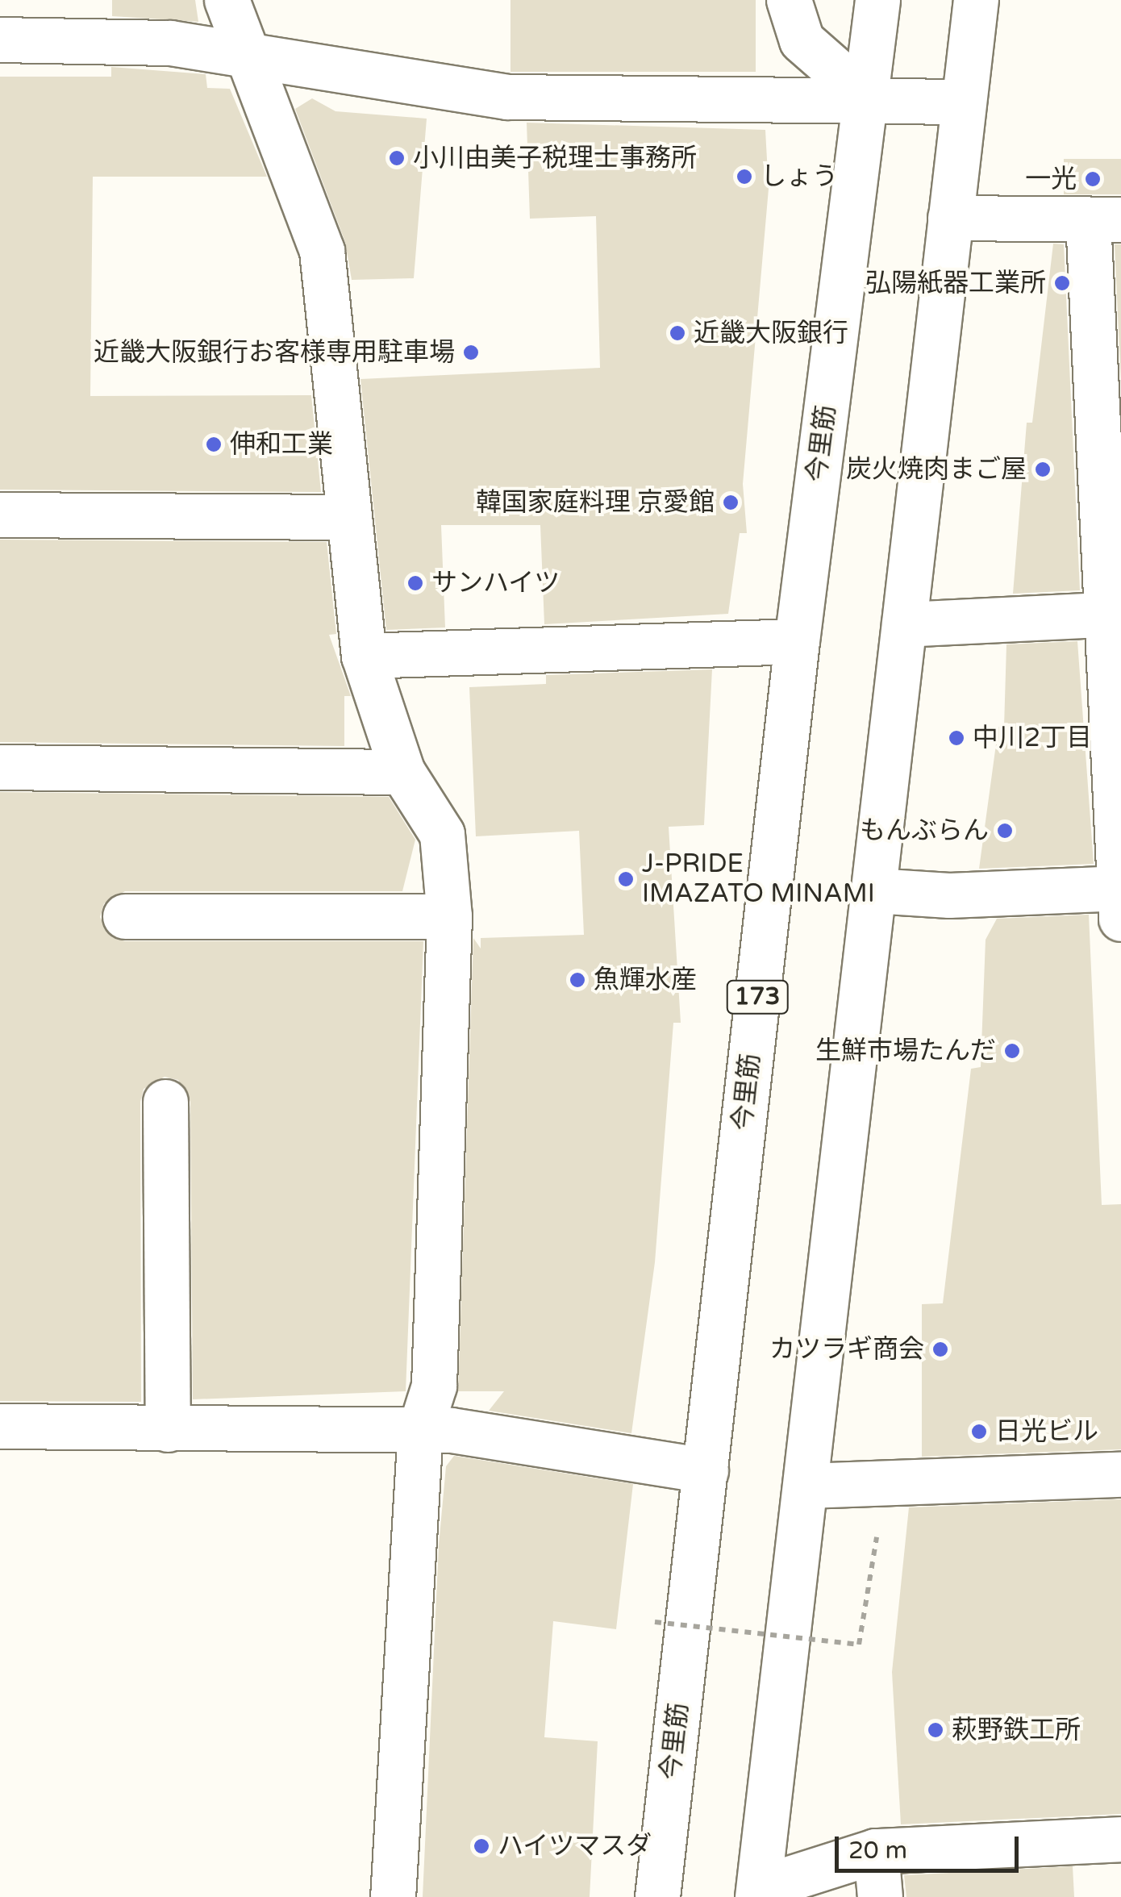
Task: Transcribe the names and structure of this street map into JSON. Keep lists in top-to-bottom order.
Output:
{
  "streets": {
    "street": ["今里筋", "173"]
  },
  "places": [
    "小川由美子税理士事務所",
    "しょう",
    "一光",
    "弘陽紙器工業所",
    "近畿大阪銀行",
    "近畿大阪銀行お客様専用駐車場",
    "伸和工業",
    "炭火焼肉まご屋",
    "韓国家庭料理 京愛館",
    "サンハイツ",
    "中川2丁目",
    "もんぶらん",
    "J-PRIDE IMAZATO MINAMI",
    "魚輝水産",
    "生鮮市場たんだ",
    "カツラギ商会",
    "日光ビル",
    "萩野鉄工所",
    "ハイツマスダ"
  ],
  "scale_bar": "20 m"
}
